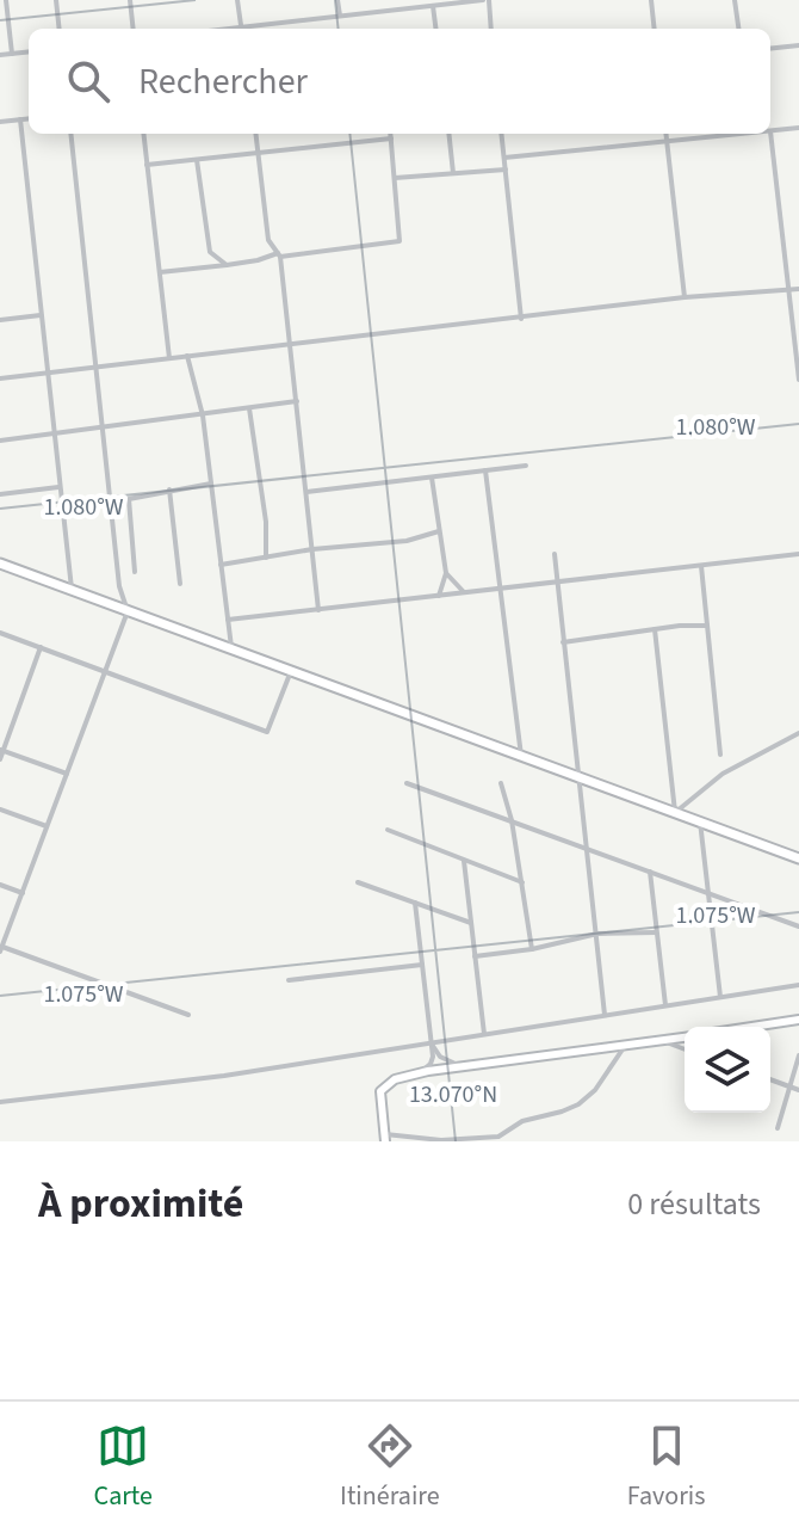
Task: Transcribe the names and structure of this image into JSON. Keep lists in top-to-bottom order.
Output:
{
  "page": {
    "search": "Rechercher",
    "heading": ["À proximité", "0 résultats"],
    "nav": ["Carte", "Itinéraire", "Favoris"]
  },
  "coordinates": ["1.080°W", "1.075°W", "13.070°N"]
}
